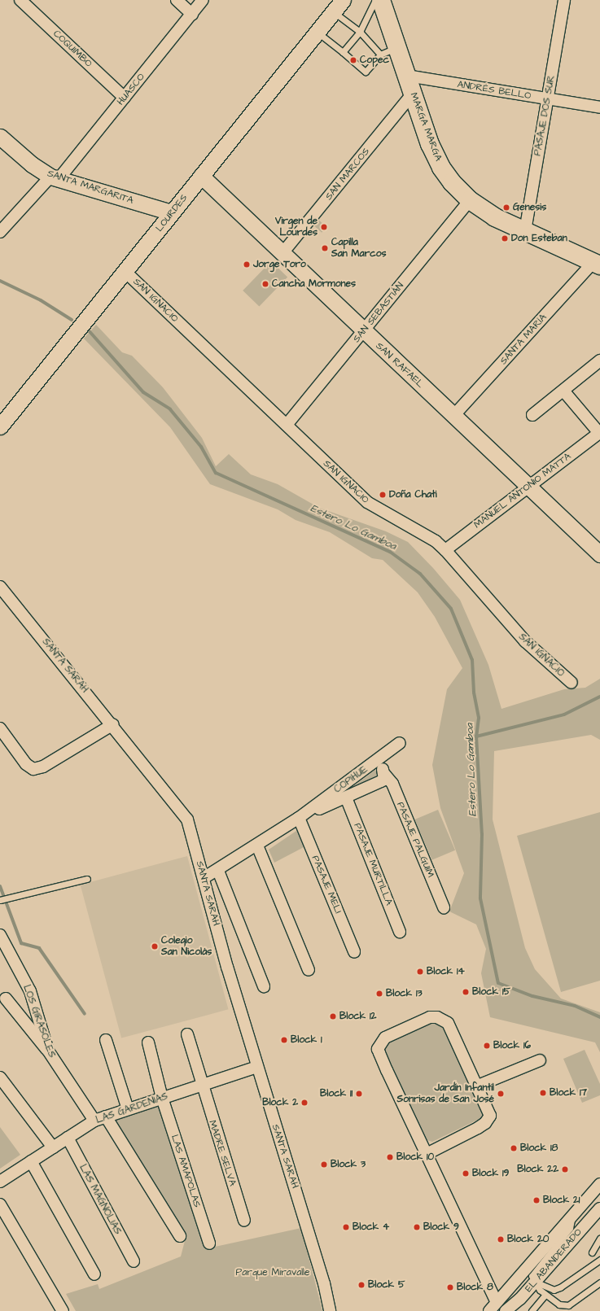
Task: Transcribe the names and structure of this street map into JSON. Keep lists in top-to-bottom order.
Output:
{
  "streets": {
    "main road": ["MARGA MARGA"],
    "street": [
      "COQUIMBO",
      "HUASCO",
      "ANDRÉS BELLO",
      "PASAJE DOS SUR",
      "SAN MARCOS",
      "SANTA MARGARITA",
      "LOURDES",
      "SAN IGNACIO",
      "SAN SEBASTIÁN",
      "SANTA MARÍA",
      "SAN RAFAEL",
      "MANUEL ANTONIO MATTA",
      "SANTA SARAH",
      "COPIHUE",
      "PASAJE PALGUIM",
      "PASAJE MURTILLA",
      "PASAJE MELI",
      "LOS GIRASOLES",
      "LAS GARDENIAS",
      "MADRE SELVA",
      "LAS AMAPOLAS",
      "LAS MAGNOLIAS",
      "EL ABANDERADO"
    ]
  },
  "crossings": [
    ["COQUIMBO", "HUASCO"],
    ["HUASCO", "SANTA MARGARITA"],
    ["ANDRÉS BELLO", "PASAJE DOS SUR"],
    ["ANDRÉS BELLO", "MARGA MARGA"],
    ["PASAJE DOS SUR", "MARGA MARGA"],
    ["MARGA MARGA", "SAN MARCOS"],
    ["MARGA MARGA", "SAN SEBASTIÁN"],
    ["MARGA MARGA", "SANTA MARÍA"],
    ["SAN MARCOS", "SAN RAFAEL"],
    ["SANTA MARGARITA", "LOURDES"],
    ["LOURDES", "SAN IGNACIO"],
    ["LOURDES", "SAN RAFAEL"],
    ["SAN IGNACIO", "SAN SEBASTIÁN"],
    ["SAN IGNACIO", "MANUEL ANTONIO MATTA"],
    ["SAN SEBASTIÁN", "SAN RAFAEL"],
    ["SANTA MARÍA", "SAN RAFAEL"],
    ["SAN RAFAEL", "MANUEL ANTONIO MATTA"],
    ["SANTA SARAH", "COPIHUE"],
    ["SANTA SARAH", "LAS GARDENIAS"],
    ["COPIHUE", "PASAJE PALGUIM"],
    ["COPIHUE", "PASAJE MURTILLA"],
    ["COPIHUE", "PASAJE MELI"],
    ["LOS GIRASOLES", "LAS GARDENIAS"],
    ["LAS GARDENIAS", "MADRE SELVA"],
    ["LAS GARDENIAS", "LAS AMAPOLAS"],
    ["LAS GARDENIAS", "LAS MAGNOLIAS"]
  ],
  "water": ["Estero Lo Gamboa"],
  "parks": ["Parque Miravalle"],
  "places": [
    "Copec",
    "Genesis",
    "Virgen de Lourdes",
    "Don Esteban",
    "Capilla San Marcos",
    "Jorge Toro",
    "Cancha Mormones",
    "Doña Chati",
    "Colegio San Nicolás",
    "Block 14",
    "Block 15",
    "Block 13",
    "Block 12",
    "Block 1",
    "Block 16",
    "Block 17",
    "Block 11",
    "Jardín Infantil Sonrisas de San José",
    "Block 2",
    "Block 18",
    "Block 10",
    "Block 3",
    "Block 22",
    "Block 19",
    "Block 21",
    "Block 4",
    "Block 9",
    "Block 20",
    "Block 5",
    "Block 8"
  ]
}
